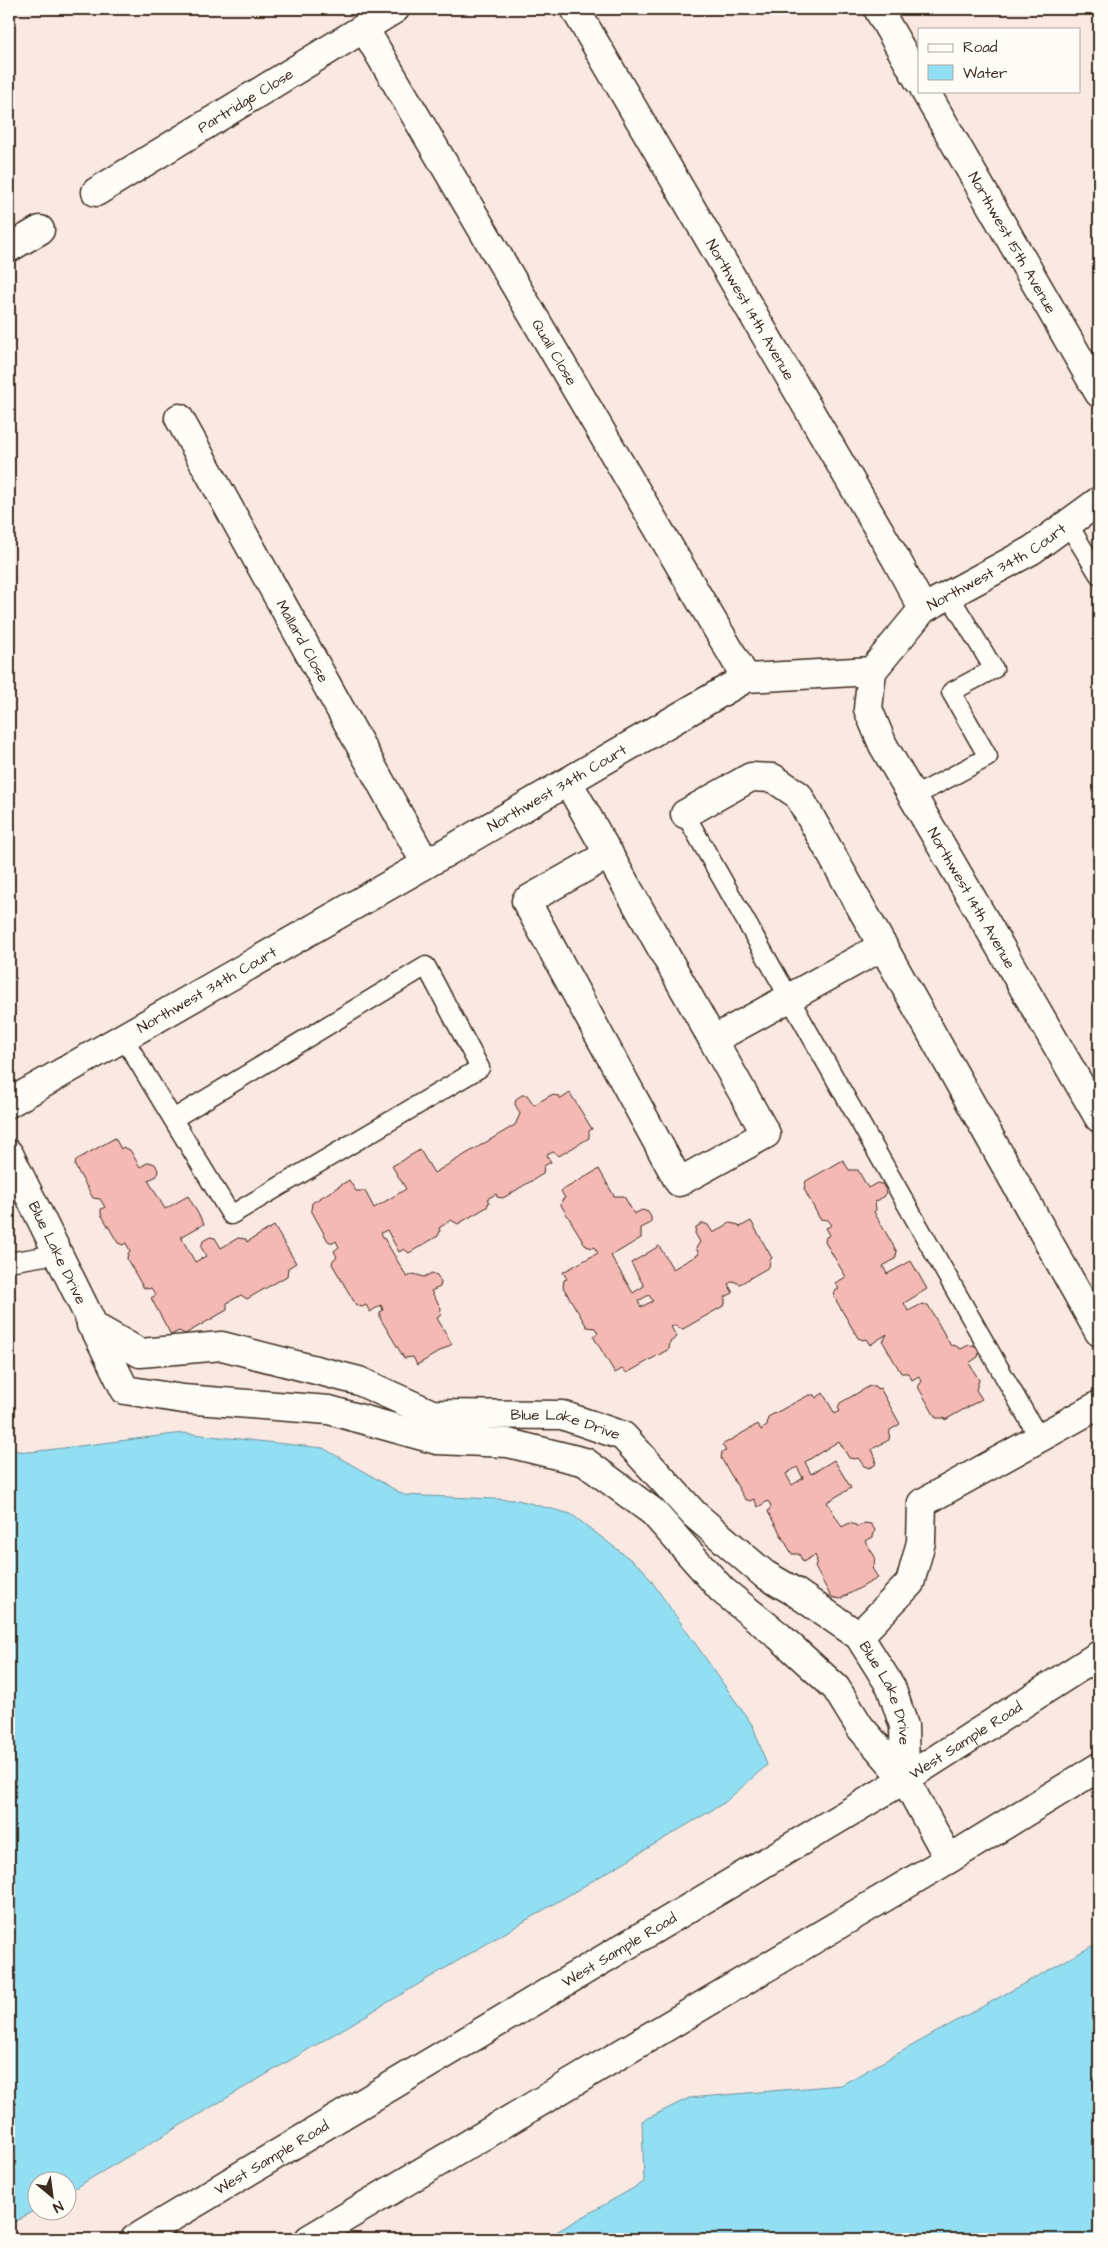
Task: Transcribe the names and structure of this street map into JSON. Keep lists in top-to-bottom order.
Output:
{
  "streets": {
    "street": [
      "Partridge Close",
      "Northwest 15th Avenue",
      "Northwest 14th Avenue",
      "Quail Close",
      "Northwest 34th Court",
      "Mallard Close",
      "Blue Lake Drive",
      "West Sample Road"
    ]
  },
  "crossings": [
    ["Partridge Close", "Quail Close"],
    ["Northwest 14th Avenue", "Northwest 34th Court"],
    ["Quail Close", "Northwest 34th Court"],
    ["Northwest 34th Court", "Mallard Close"],
    ["Blue Lake Drive", "West Sample Road"]
  ],
  "legend": ["Road", "Water"],
  "north": "bottom right"
}
